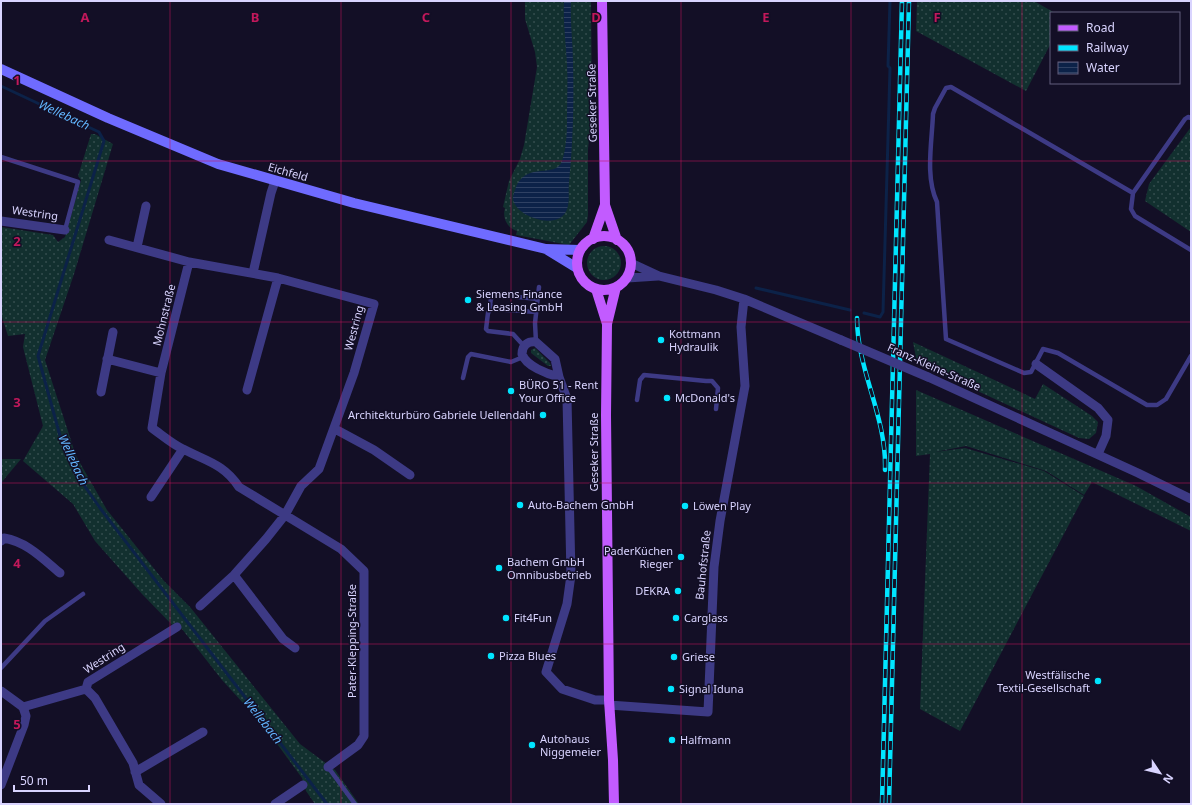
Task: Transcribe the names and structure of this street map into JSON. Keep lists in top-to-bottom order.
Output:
{
  "streets": {
    "main road": ["Geseker Straße", "Eichfeld"],
    "street": [
      "Westring",
      "Mohnstraße",
      "Franz-Kleine-Straße",
      "Bauhofstraße",
      "Pater-Klepping-Straße"
    ]
  },
  "crossings": [
    ["Geseker Straße", "Eichfeld"],
    ["Geseker Straße", "Franz-Kleine-Straße"],
    ["Geseker Straße", "Bauhofstraße"],
    ["Eichfeld", "Franz-Kleine-Straße"],
    ["Westring", "Mohnstraße"],
    ["Westring", "Pater-Klepping-Straße"],
    ["Mohnstraße", "Pater-Klepping-Straße"],
    ["Franz-Kleine-Straße", "Bauhofstraße"]
  ],
  "water": ["Wellebach"],
  "places": [
    "Siemens Finance & Leasing GmbH",
    "Kottmann Hydraulik",
    "BÜRO 51 - Rent Your Office",
    "McDonald's",
    "Architekturbüro Gabriele Uellendahl",
    "Auto-Bachem GmbH",
    "Löwen Play",
    "PaderKüchen Rieger",
    "Bachem GmbH Omnibusbetrieb",
    "DEKRA",
    "Fit4Fun",
    "Carglass",
    "Pizza Blues",
    "Griese",
    "Westfälische Textil-Gesellschaft",
    "Signal Iduna",
    "Halfmann",
    "Autohaus Niggemeier"
  ],
  "legend": ["Road", "Railway", "Water"],
  "scale_bar": "50 m",
  "north": "bottom right",
  "grid": {
    "columns": [
      "A",
      "B",
      "C",
      "D",
      "E",
      "F"
    ],
    "rows": [
      "1",
      "2",
      "3",
      "4",
      "5"
    ]
  }
}
